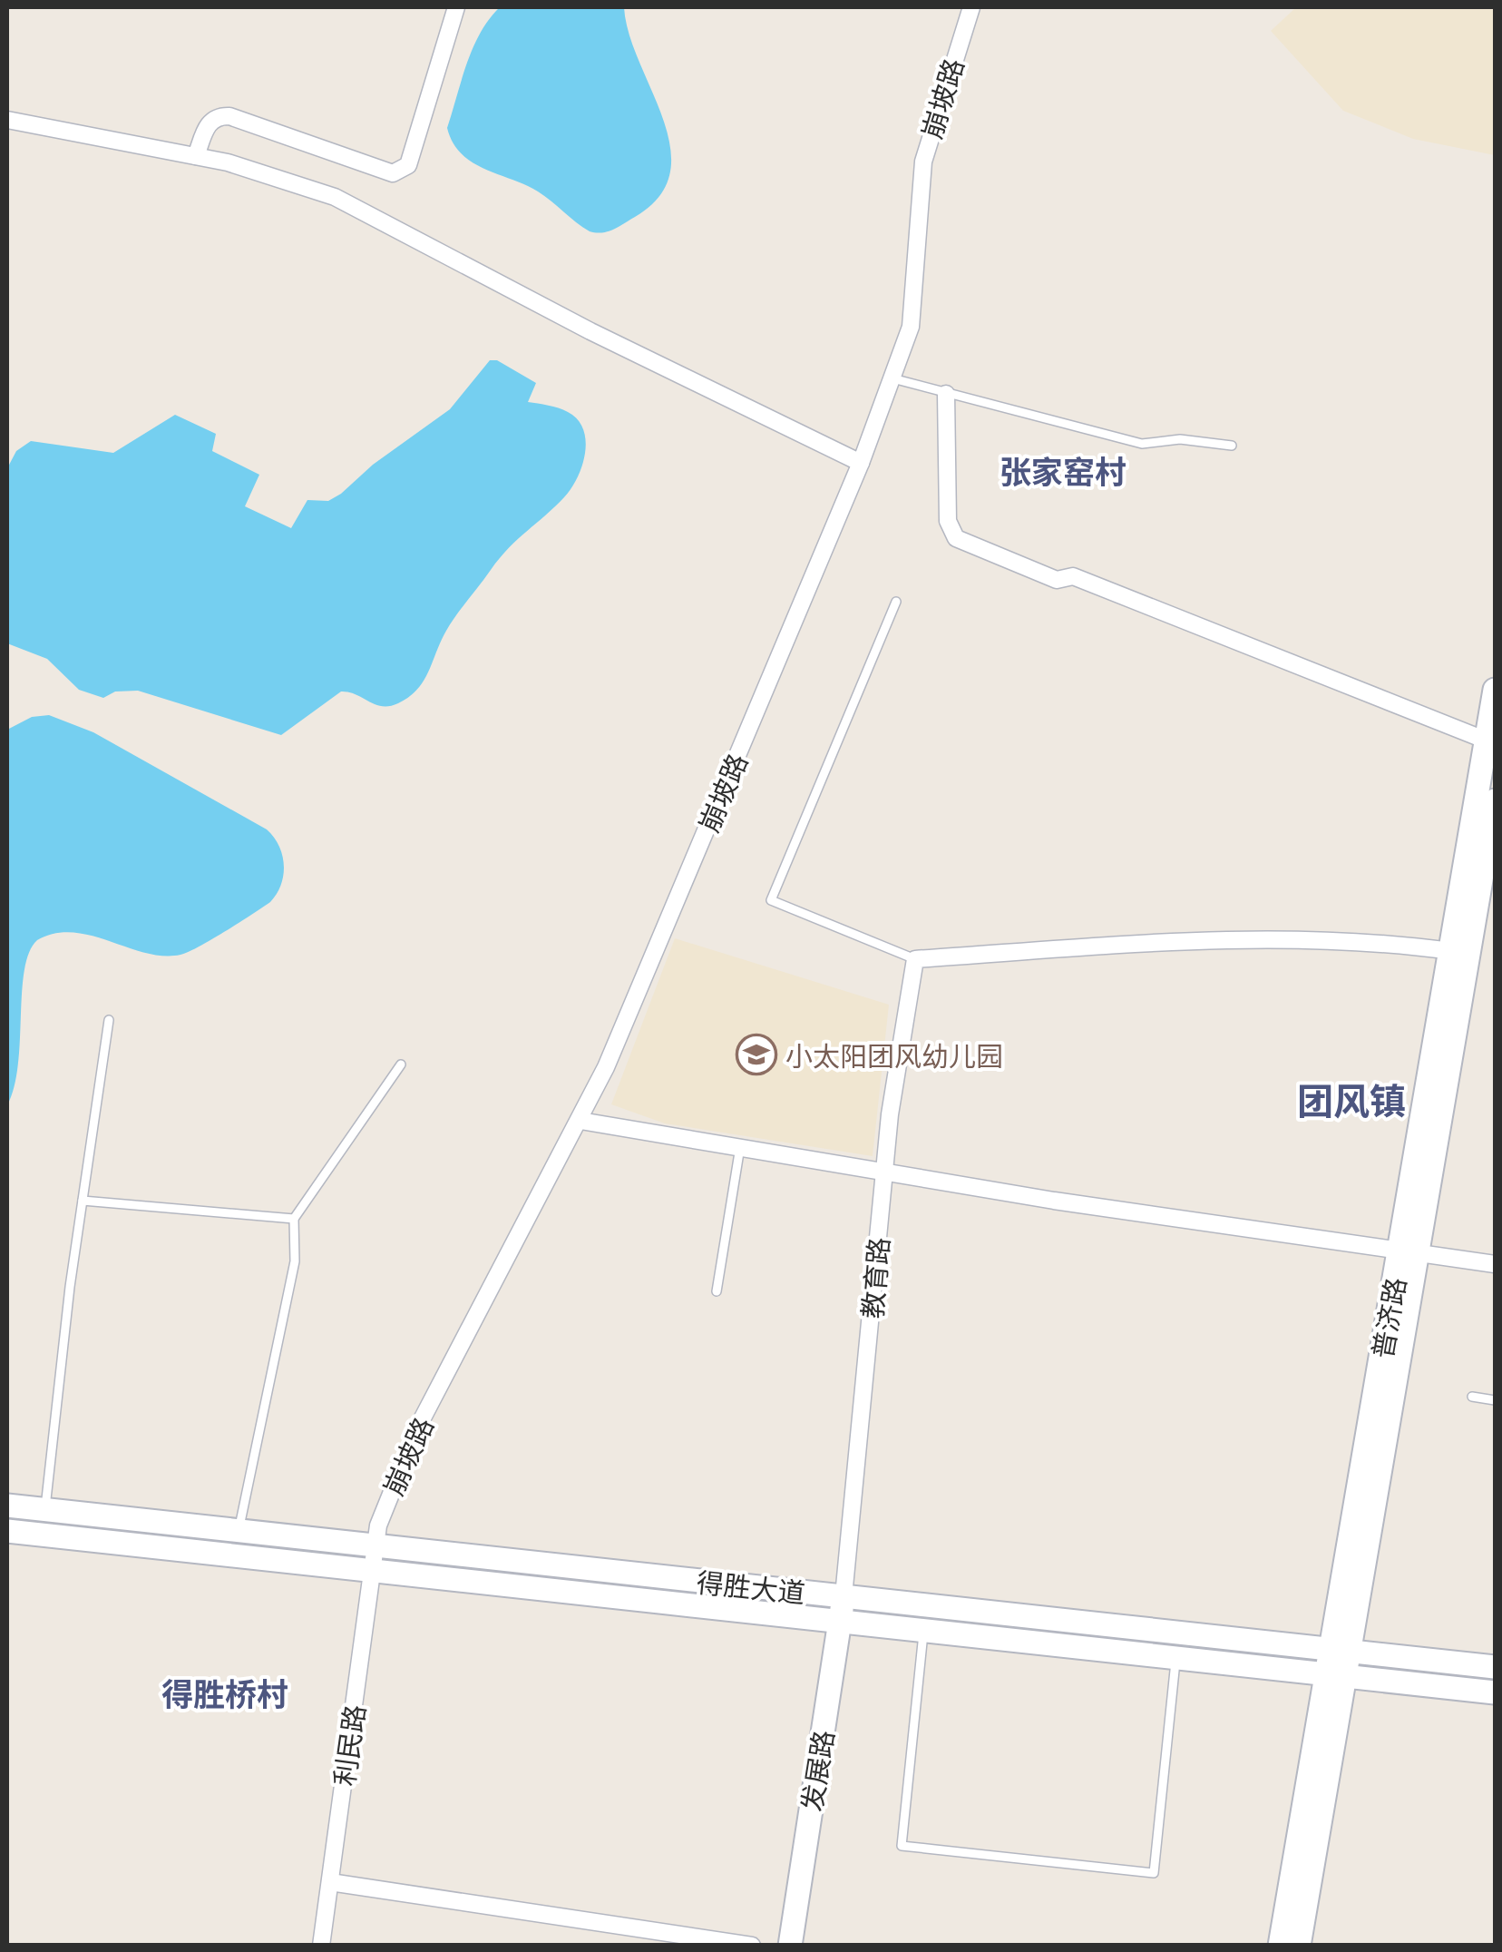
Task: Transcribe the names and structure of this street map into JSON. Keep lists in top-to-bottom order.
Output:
{
  "streets": {
    "main road": ["普济路", "得胜大道", "发展路"],
    "street": ["崩坡路", "教育路", "利民路"]
  },
  "crossings": [
    ["崩坡路", "得胜大道"],
    ["崩坡路", "利民路"],
    ["教育路", "得胜大道"],
    ["教育路", "发展路"],
    ["普济路", "得胜大道"],
    ["得胜大道", "利民路"],
    ["得胜大道", "发展路"]
  ],
  "districts": ["张家窑村", "团风镇", "得胜桥村"],
  "places": {
    "school or university": ["小太阳团风幼儿园"]
  }
}
